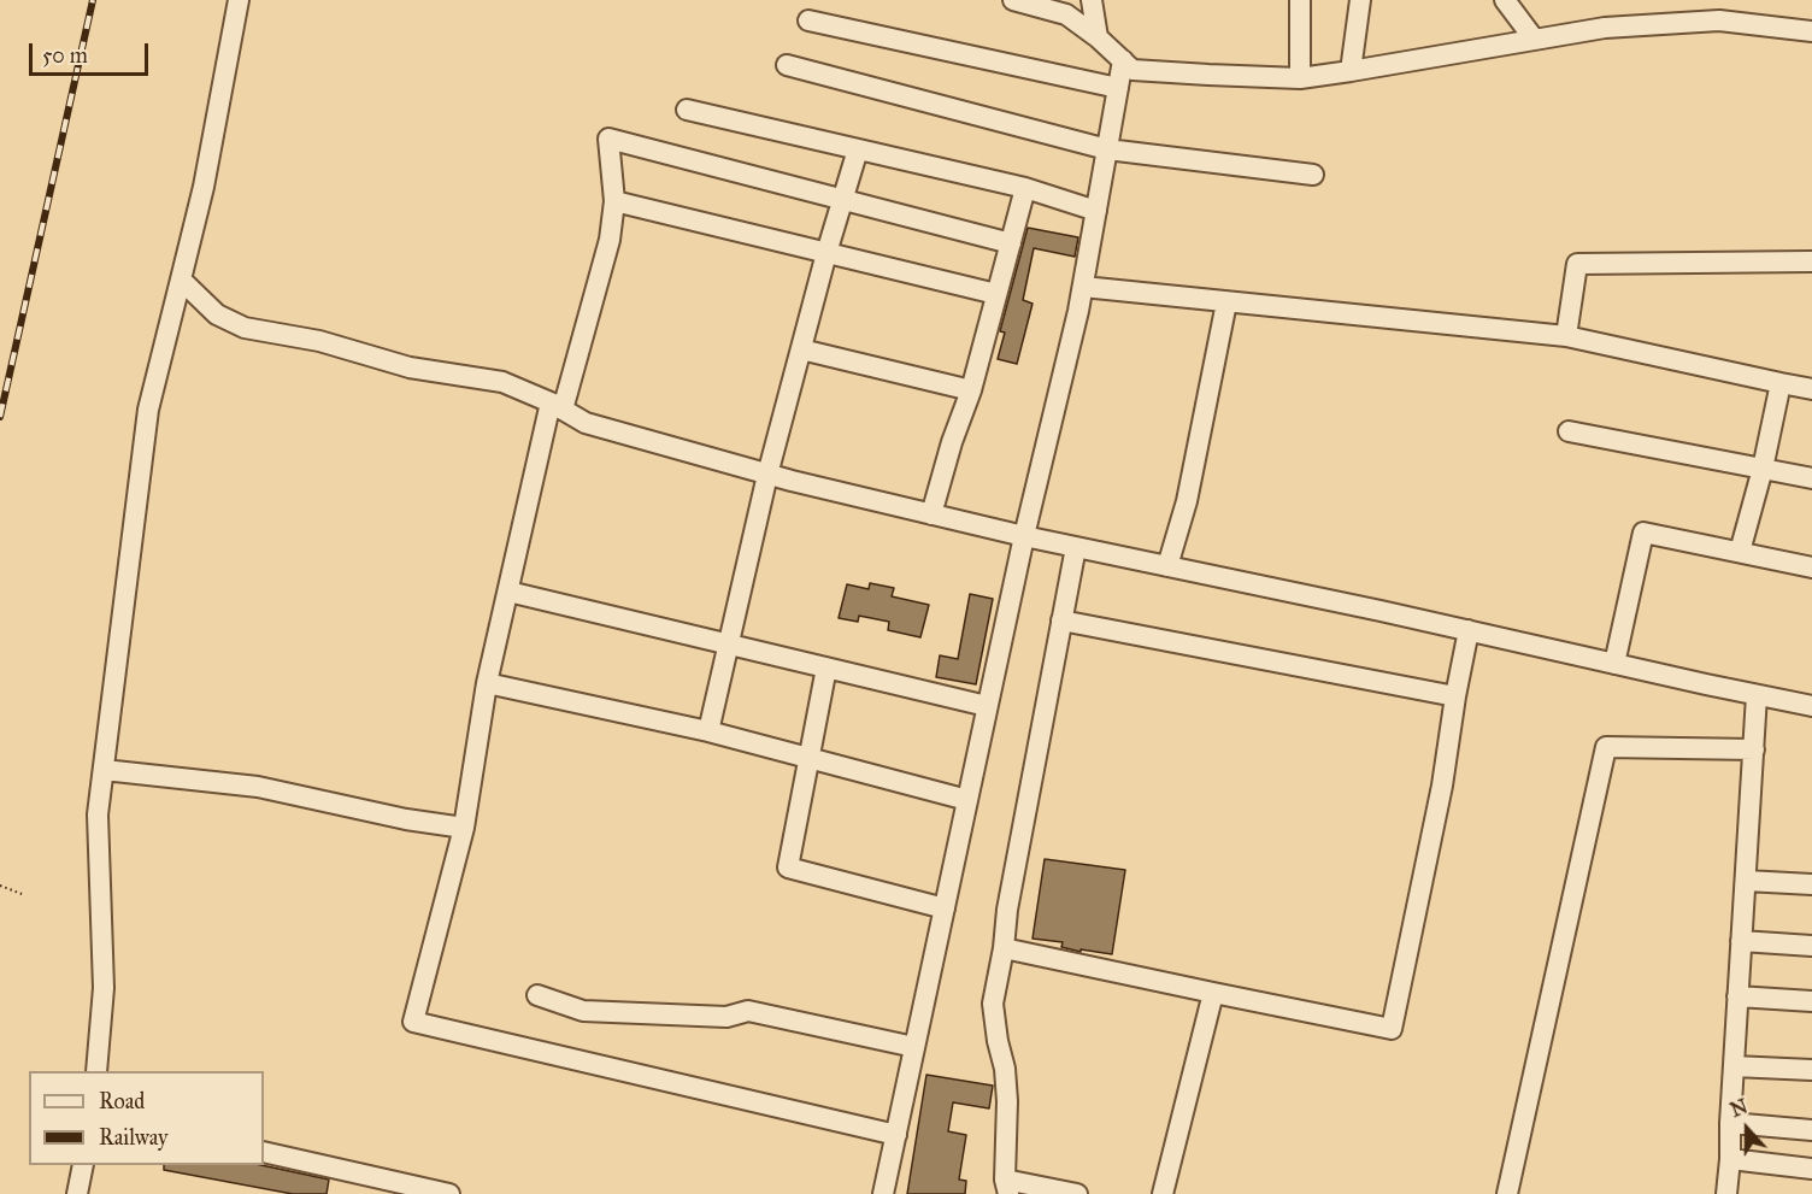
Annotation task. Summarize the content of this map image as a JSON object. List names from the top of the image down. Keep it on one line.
{"legend":["Road","Railway"],"scale_bar":"50 m","north":"top"}
